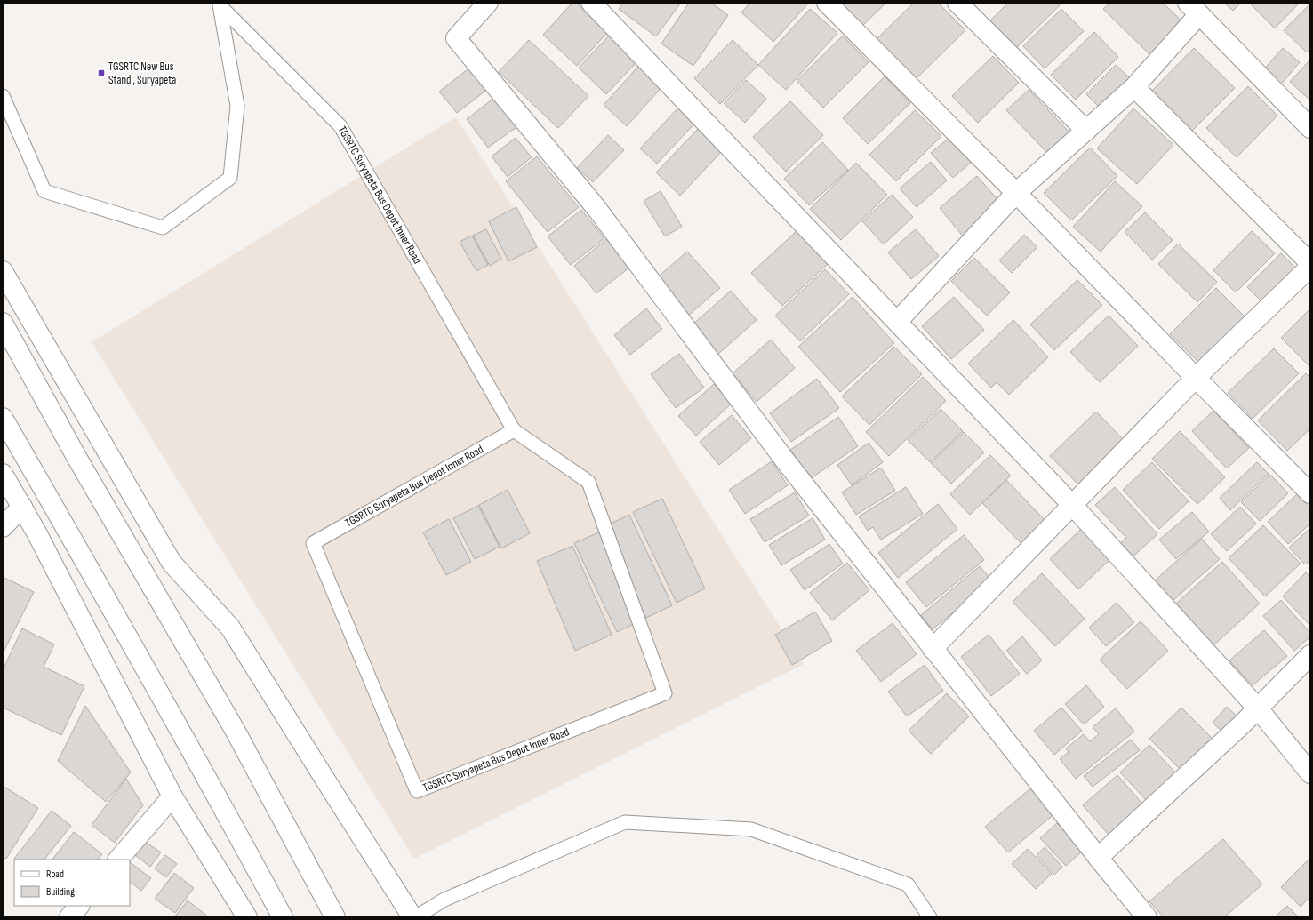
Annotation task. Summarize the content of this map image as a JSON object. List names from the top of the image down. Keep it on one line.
{"streets":{"lane":["TGSRTC Suryapeta Bus Depot Inner Road"]},"places":{"transit":["TGSRTC New Bus Stand , Suryapeta"]},"legend":["Road","Building"]}
